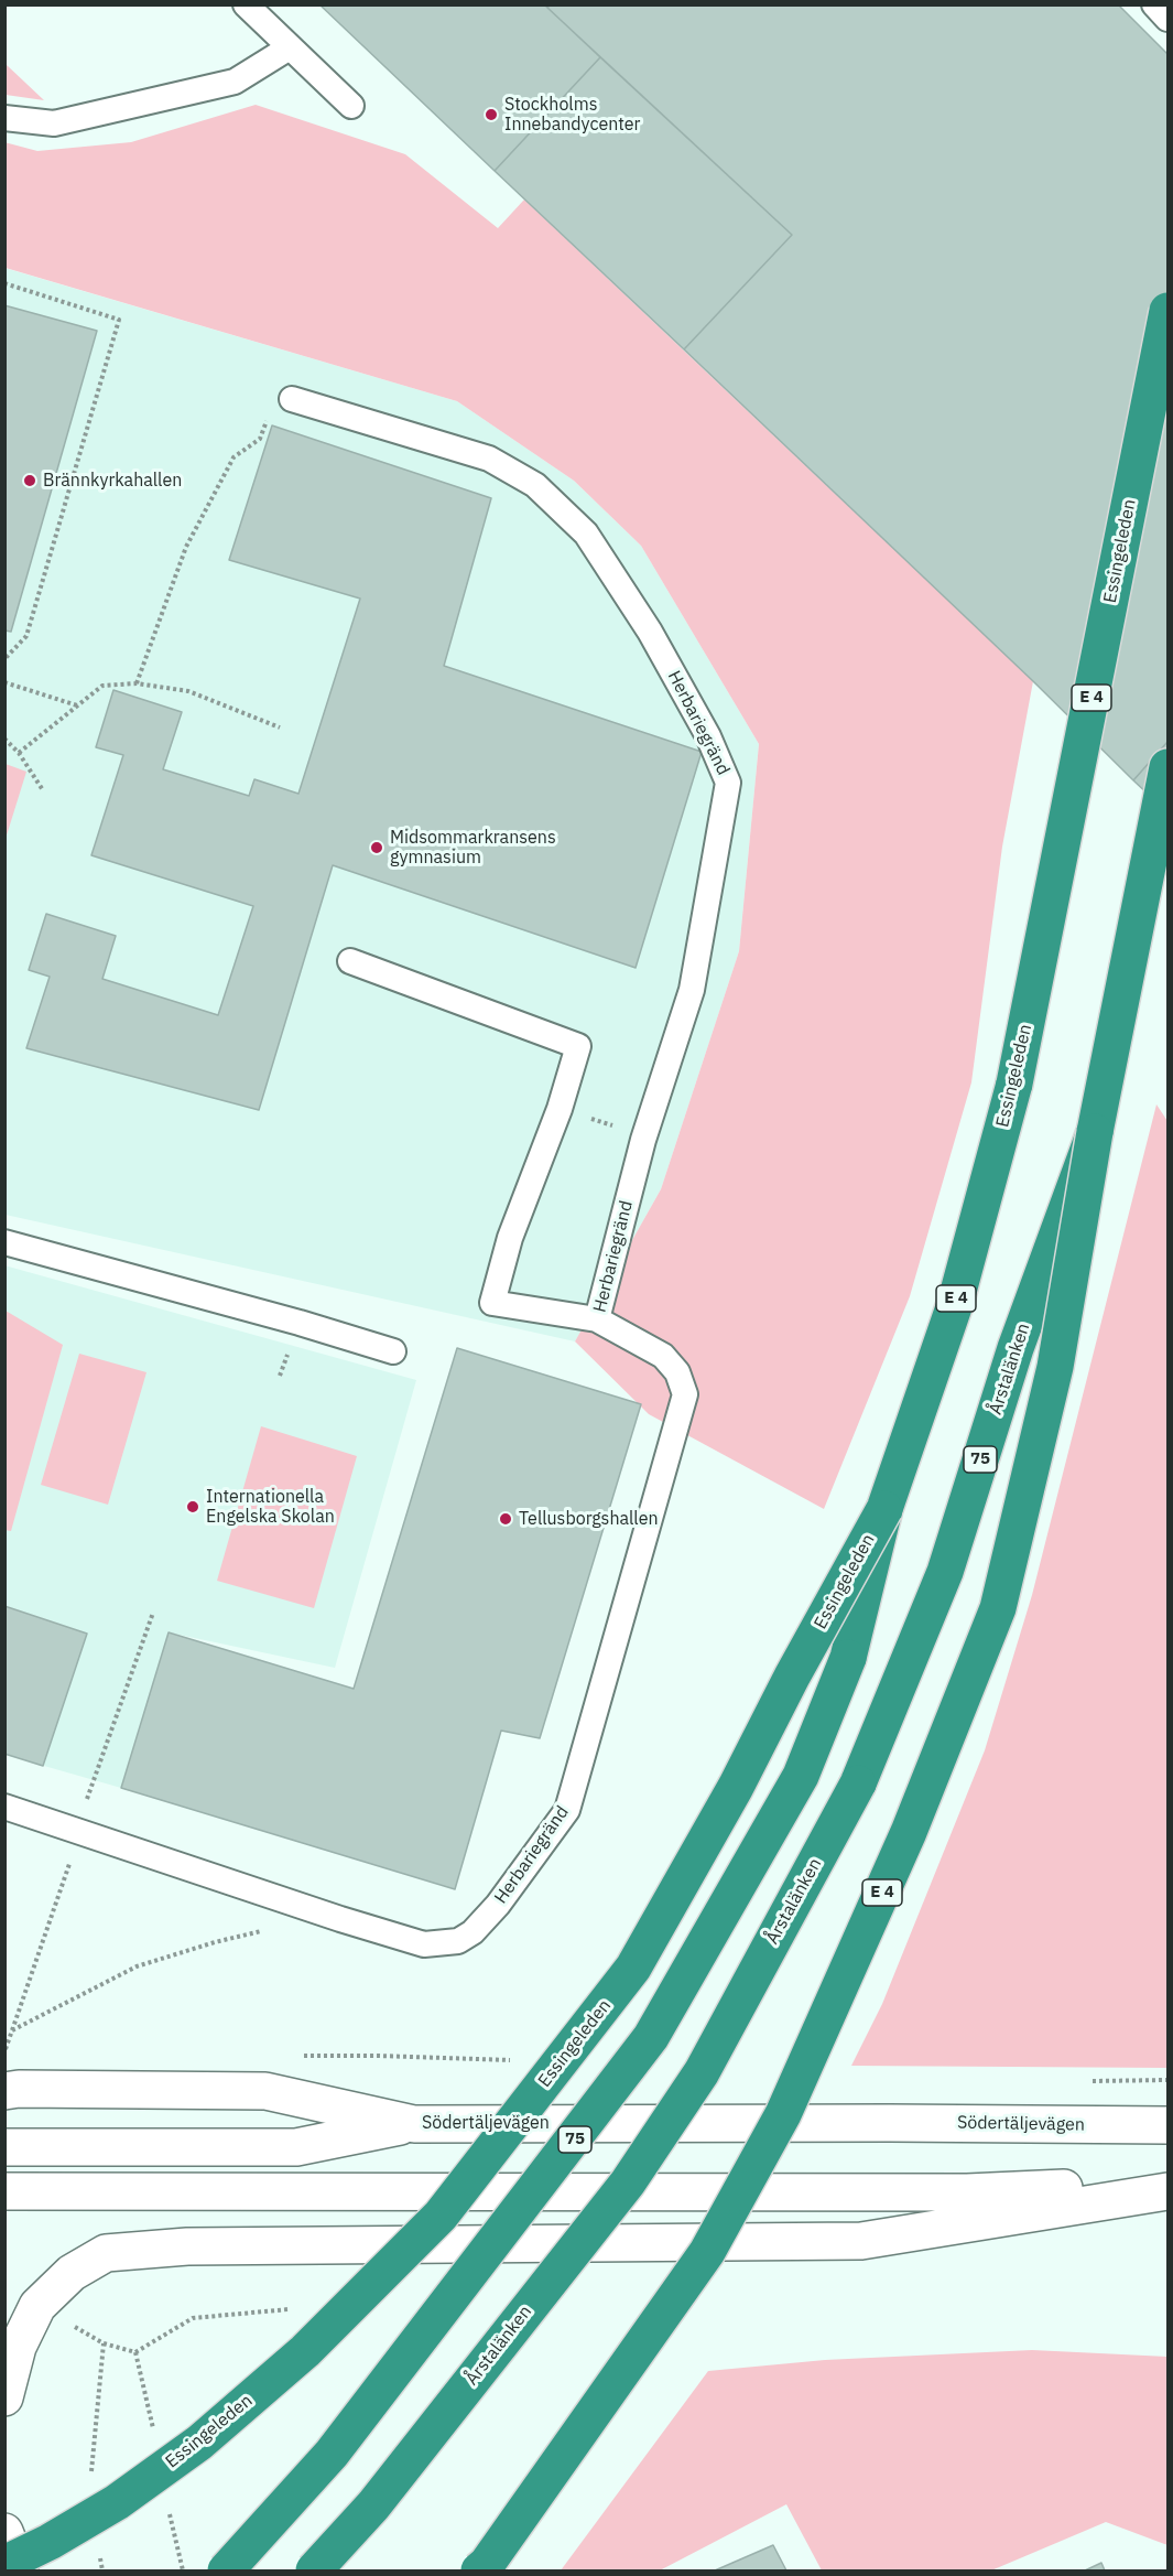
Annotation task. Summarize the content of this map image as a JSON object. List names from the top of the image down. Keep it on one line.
{"streets":{"highway":["Essingeleden","E 4","Årstalänken","75"],"main road":["Södertäljevägen"],"lane":["Herbariegränd"]},"crossings":[["Essingeleden","75"],["E 4","Årstalänken"]],"places":["Stockholms Innebandycenter","Brännkyrkahallen","Midsommarkransens gymnasium","Internationella Engelska Skolan","Tellusborgshallen"]}
